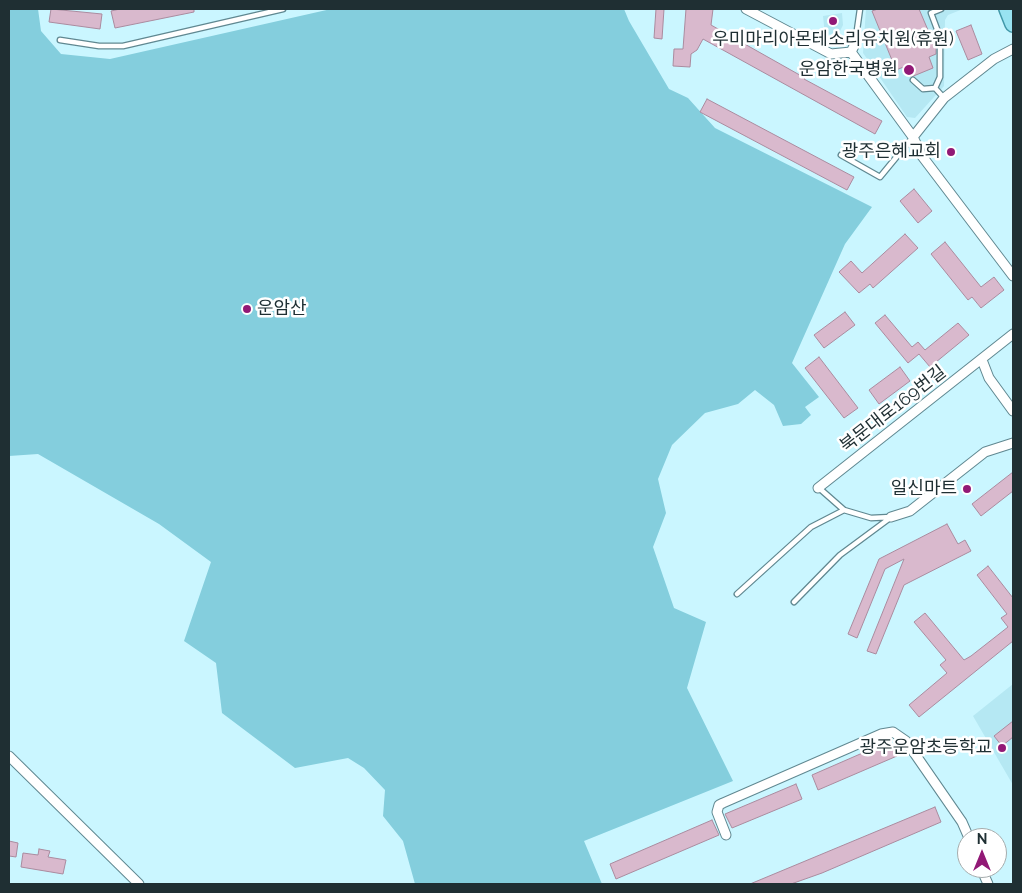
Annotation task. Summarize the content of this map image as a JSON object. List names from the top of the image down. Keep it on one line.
{"streets":{"street":["북문대로169번길"]},"places":["우미마리아몬테소리유치원(휴원)","운암한국병원","광주은혜교회","운암산","일신마트","광주운암초등학교"],"north":"top"}
